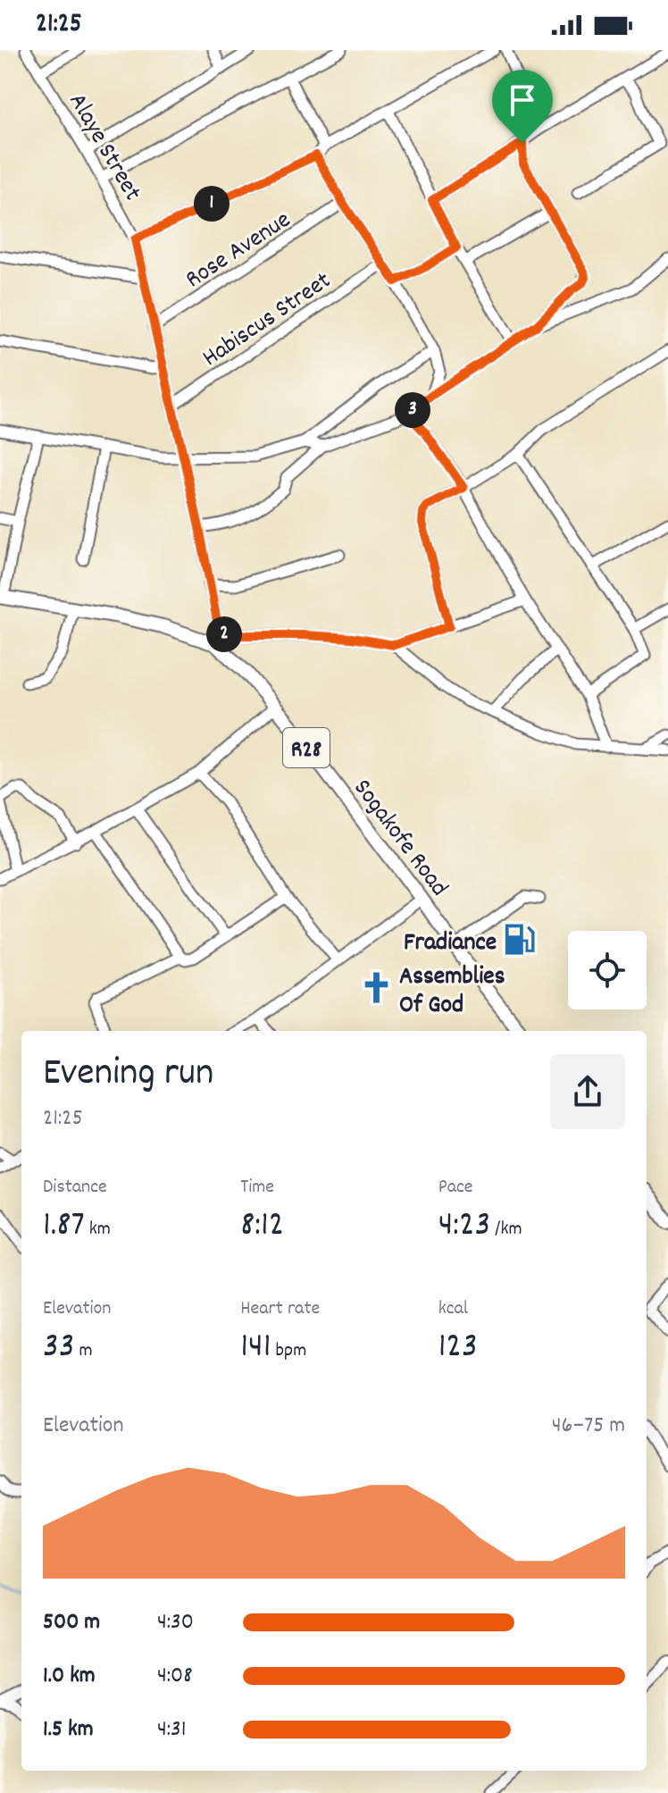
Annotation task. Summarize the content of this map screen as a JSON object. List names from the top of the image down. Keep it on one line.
{"streets":{"main road":["R28","Sogakofe Road"],"street":["Alaye Street","Rose Avenue","Habiscus Street"]},"crossings":[["Alaye Street","Rose Avenue"],["Alaye Street","Habiscus Street"],["Alaye Street","Sogakofe Road"]],"places":{"fuel station":["Fradiance"],"church":["Assemblies Of God"]},"page":{"status":"21:25","pins":["1","3","2"],"heading":["Evening run","21:25"],"stats":[["Distance","1.87 km"],["Time","8:12"],["Pace","4:23 /km"],["Elevation","33 m"],["Heart rate","141 bpm"],["kcal","123"]],"chart":["Elevation","46–75 m"],"list":[{"name":"500 m","note":"4:30"},{"name":"1.0 km","note":"4:08"},{"name":"1.5 km","note":"4:31"}]}}
